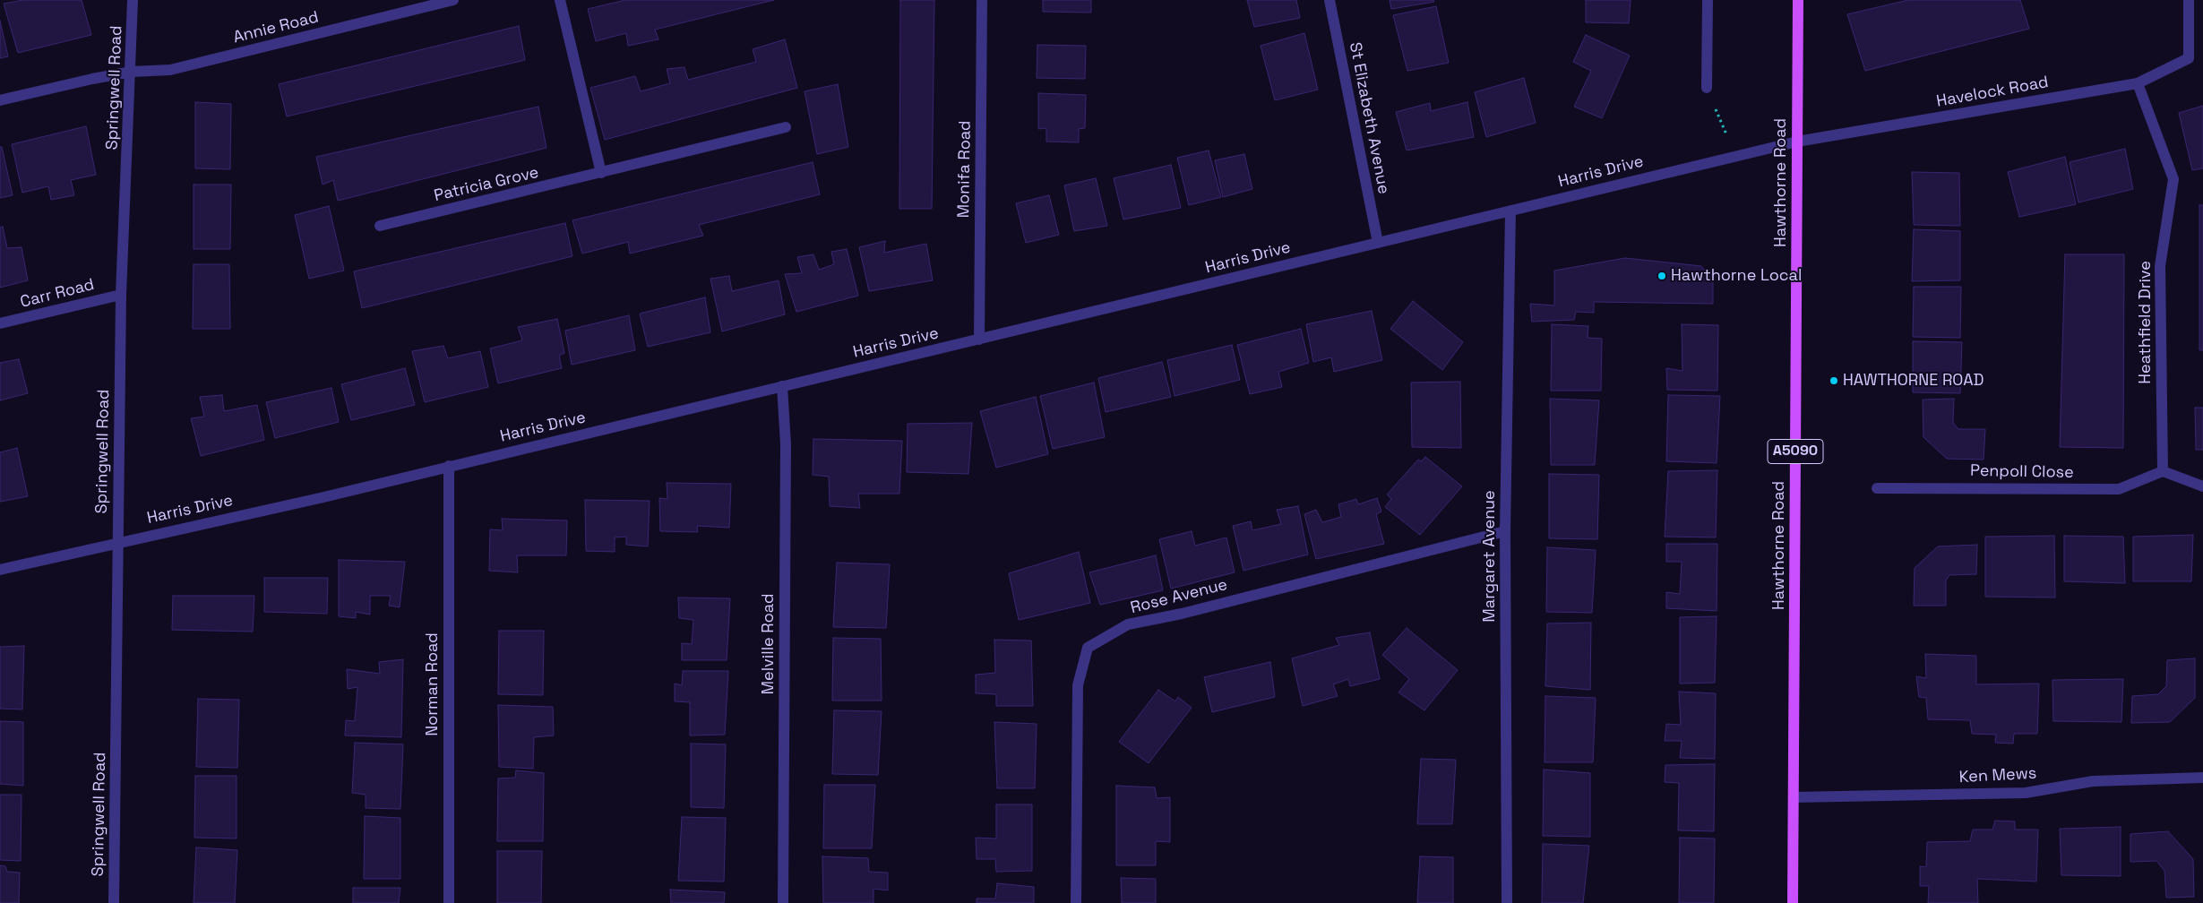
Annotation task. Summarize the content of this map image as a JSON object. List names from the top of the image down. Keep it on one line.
{"streets":{"main road":["Hawthorne Road","A5090"],"street":["Annie Road","Springwell Road","Havelock Road","St Elizabeth Avenue","Monifa Road","Harris Drive","Patricia Grove","Carr Road","Heathfield Drive","Penpoll Close","Margaret Avenue","Rose Avenue","Melville Road","Norman Road","Ken Mews"]},"crossings":[["Annie Road","Springwell Road"],["Springwell Road","Harris Drive"],["Springwell Road","Carr Road"],["Havelock Road","Harris Drive"],["Havelock Road","Hawthorne Road"],["Havelock Road","Heathfield Drive"],["St Elizabeth Avenue","Harris Drive"],["Monifa Road","Harris Drive"],["Harris Drive","Hawthorne Road"],["Harris Drive","Margaret Avenue"],["Harris Drive","Melville Road"],["Harris Drive","Norman Road"],["Hawthorne Road","Ken Mews"],["Heathfield Drive","Penpoll Close"],["Margaret Avenue","Rose Avenue"]],"places":["Hawthorne Local","HAWTHORNE ROAD"]}
